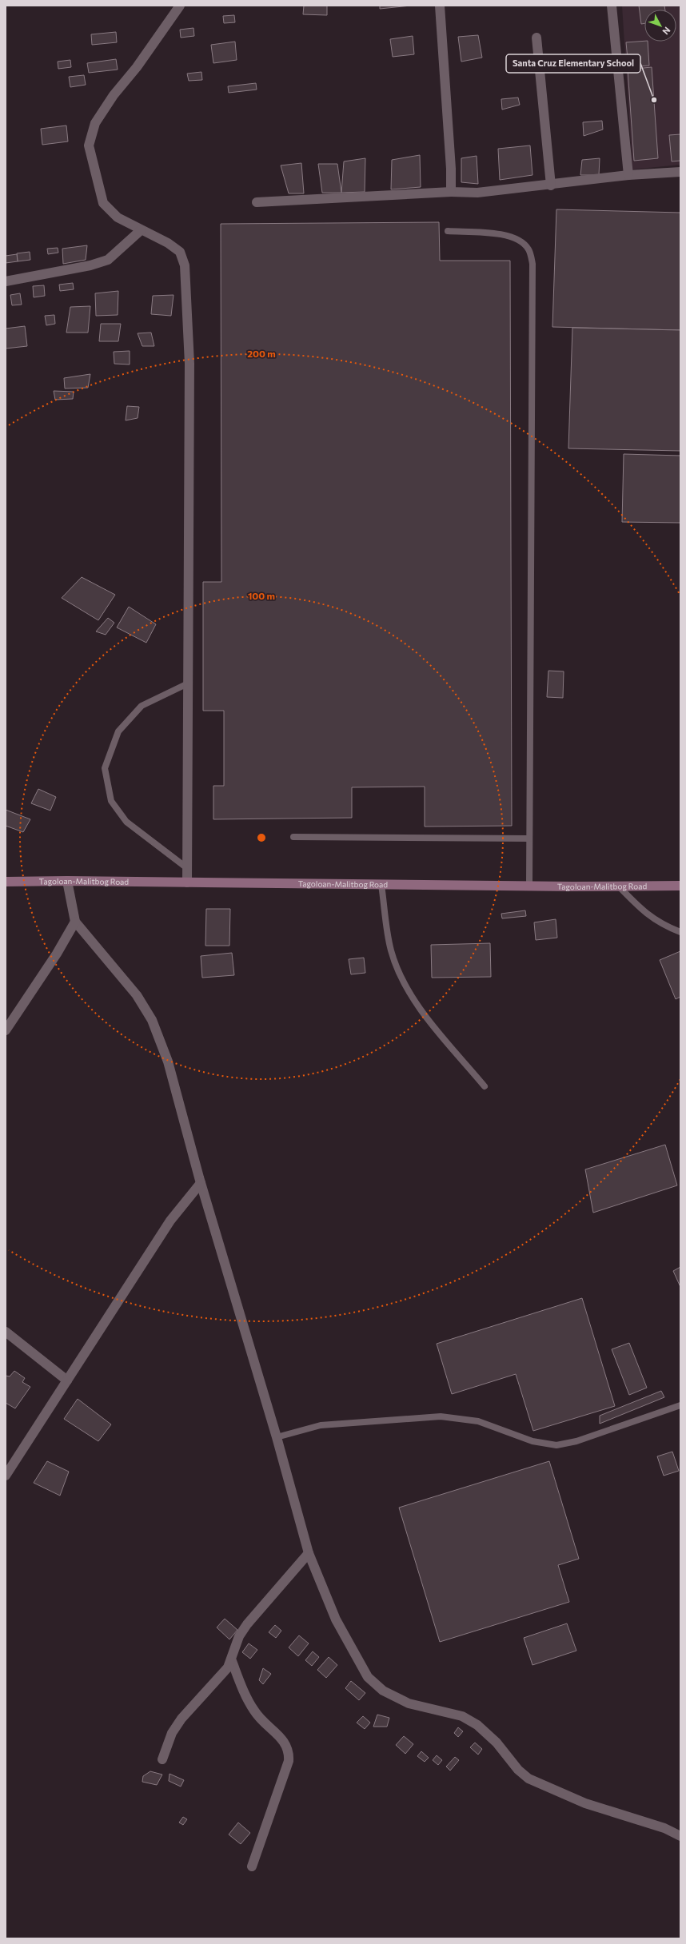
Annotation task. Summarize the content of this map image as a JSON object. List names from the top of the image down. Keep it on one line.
{"streets":{"main road":["Tagoloan-Malitbog Road"]},"places":["Santa Cruz Elementary School"],"north":"bottom right","rings":["200 m","100 m"]}
